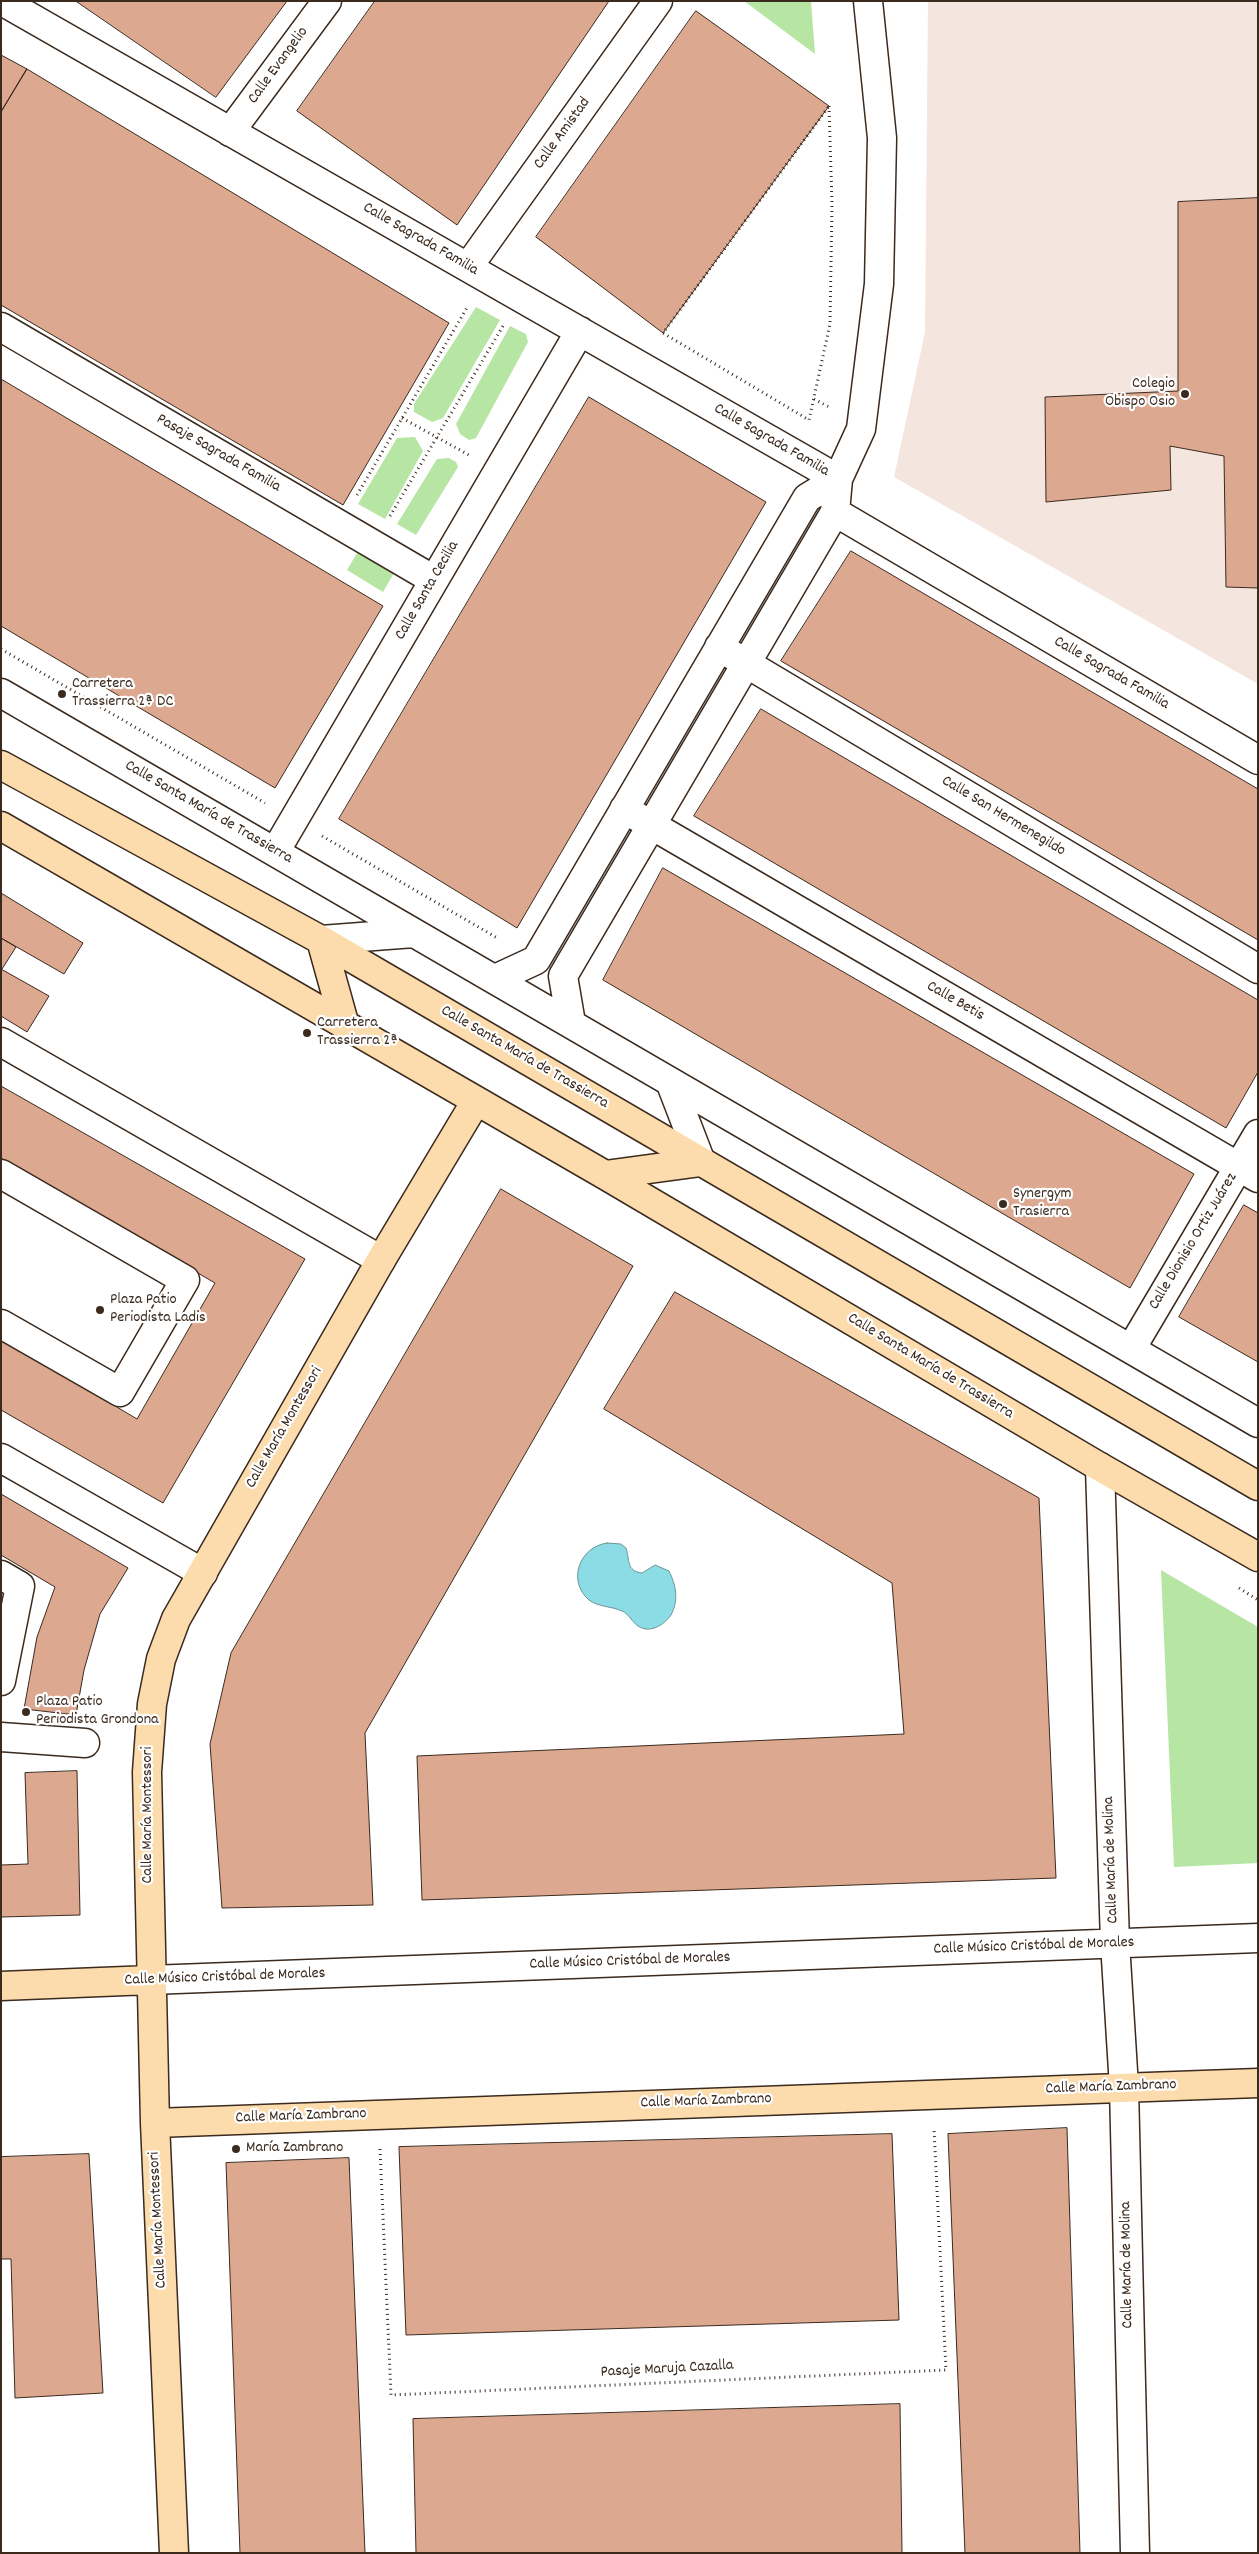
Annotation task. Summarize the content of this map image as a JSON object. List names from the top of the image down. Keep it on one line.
{"streets":{"main road":["Calle Santa María de Trassierra","Calle María Montessori","Calle Músico Cristóbal de Morales","Calle María Zambrano"],"street":["Calle Evangelio","Calle Amistad","Calle Sagrada Familia","Pasaje Sagrada Familia","Calle Santa Cecilia","Calle San Hermenegildo","Calle Betis","Calle Dionisio Ortiz Juárez","Calle María de Molina"],"path":["Pasaje Maruja Cazalla"]},"crossings":[["Calle Evangelio","Calle Sagrada Familia"],["Calle Amistad","Calle Sagrada Familia"],["Calle Sagrada Familia","Calle Santa Cecilia"],["Pasaje Sagrada Familia","Calle Santa Cecilia"],["Calle Santa Cecilia","Calle Santa María de Trassierra"],["Calle Santa María de Trassierra","Calle Dionisio Ortiz Juárez"],["Calle Santa María de Trassierra","Calle María Montessori"],["Calle Santa María de Trassierra","Calle María de Molina"],["Calle Betis","Calle Dionisio Ortiz Juárez"],["Calle María Montessori","Calle Músico Cristóbal de Morales"],["Calle María Montessori","Calle María Zambrano"],["Calle María de Molina","Calle Músico Cristóbal de Morales"],["Calle María de Molina","Calle María Zambrano"]],"places":["Colegio Obispo Osio","Carretera Trassierra 2ª DC","Carretera Trassierra 2ª","Synergym Trasierra","Plaza Patio Periodista Ladis","Plaza Patio Periodista Grondona","María Zambrano"]}
